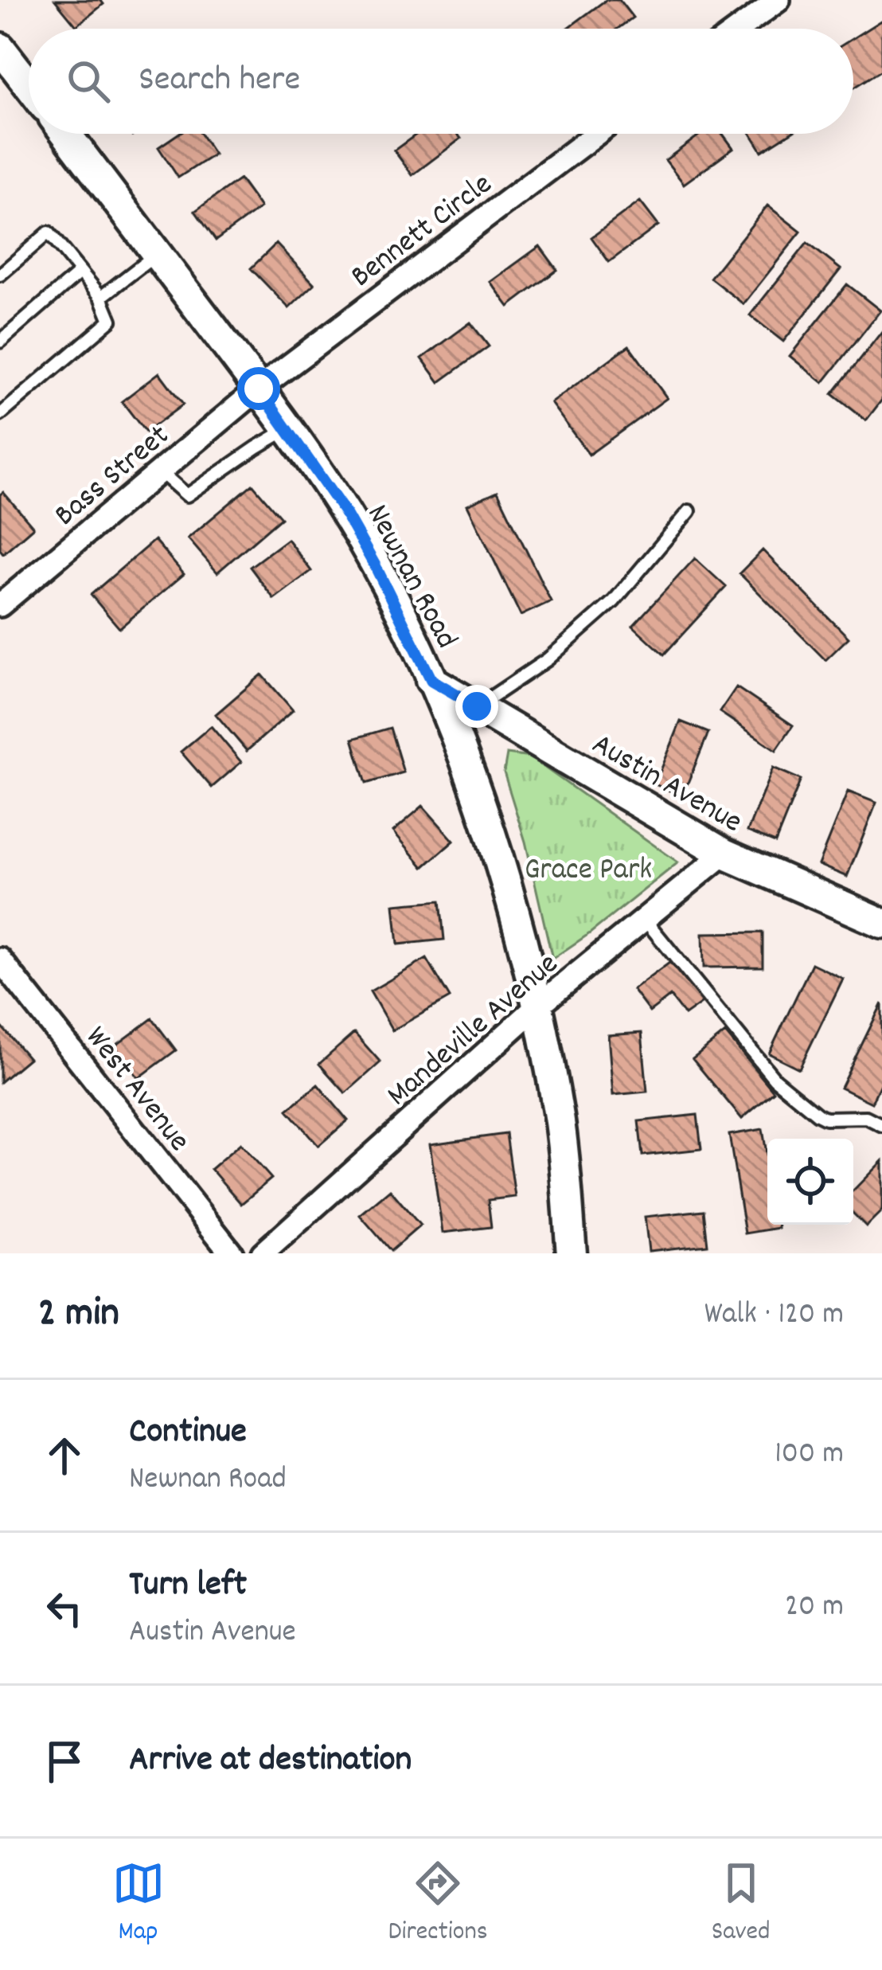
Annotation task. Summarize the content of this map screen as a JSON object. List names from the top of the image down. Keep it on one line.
{"streets":{"main road":["Newnan Road","Austin Avenue"],"street":["Bennett Circle","Bass Street","Mandeville Avenue","West Avenue"]},"crossings":[["Bennett Circle","Bass Street"],["Bennett Circle","Newnan Road"],["Bass Street","Newnan Road"],["Newnan Road","Austin Avenue"],["Newnan Road","Mandeville Avenue"],["Austin Avenue","Mandeville Avenue"]],"parks":["Grace Park"],"page":{"search":"Search here","heading":["2 min","Walk · 120 m"],"list":[["Continue","Newnan Road","100 m"],["Turn left","Austin Avenue","20 m"],"Arrive at destination"],"nav":["Map","Directions","Saved"]}}
